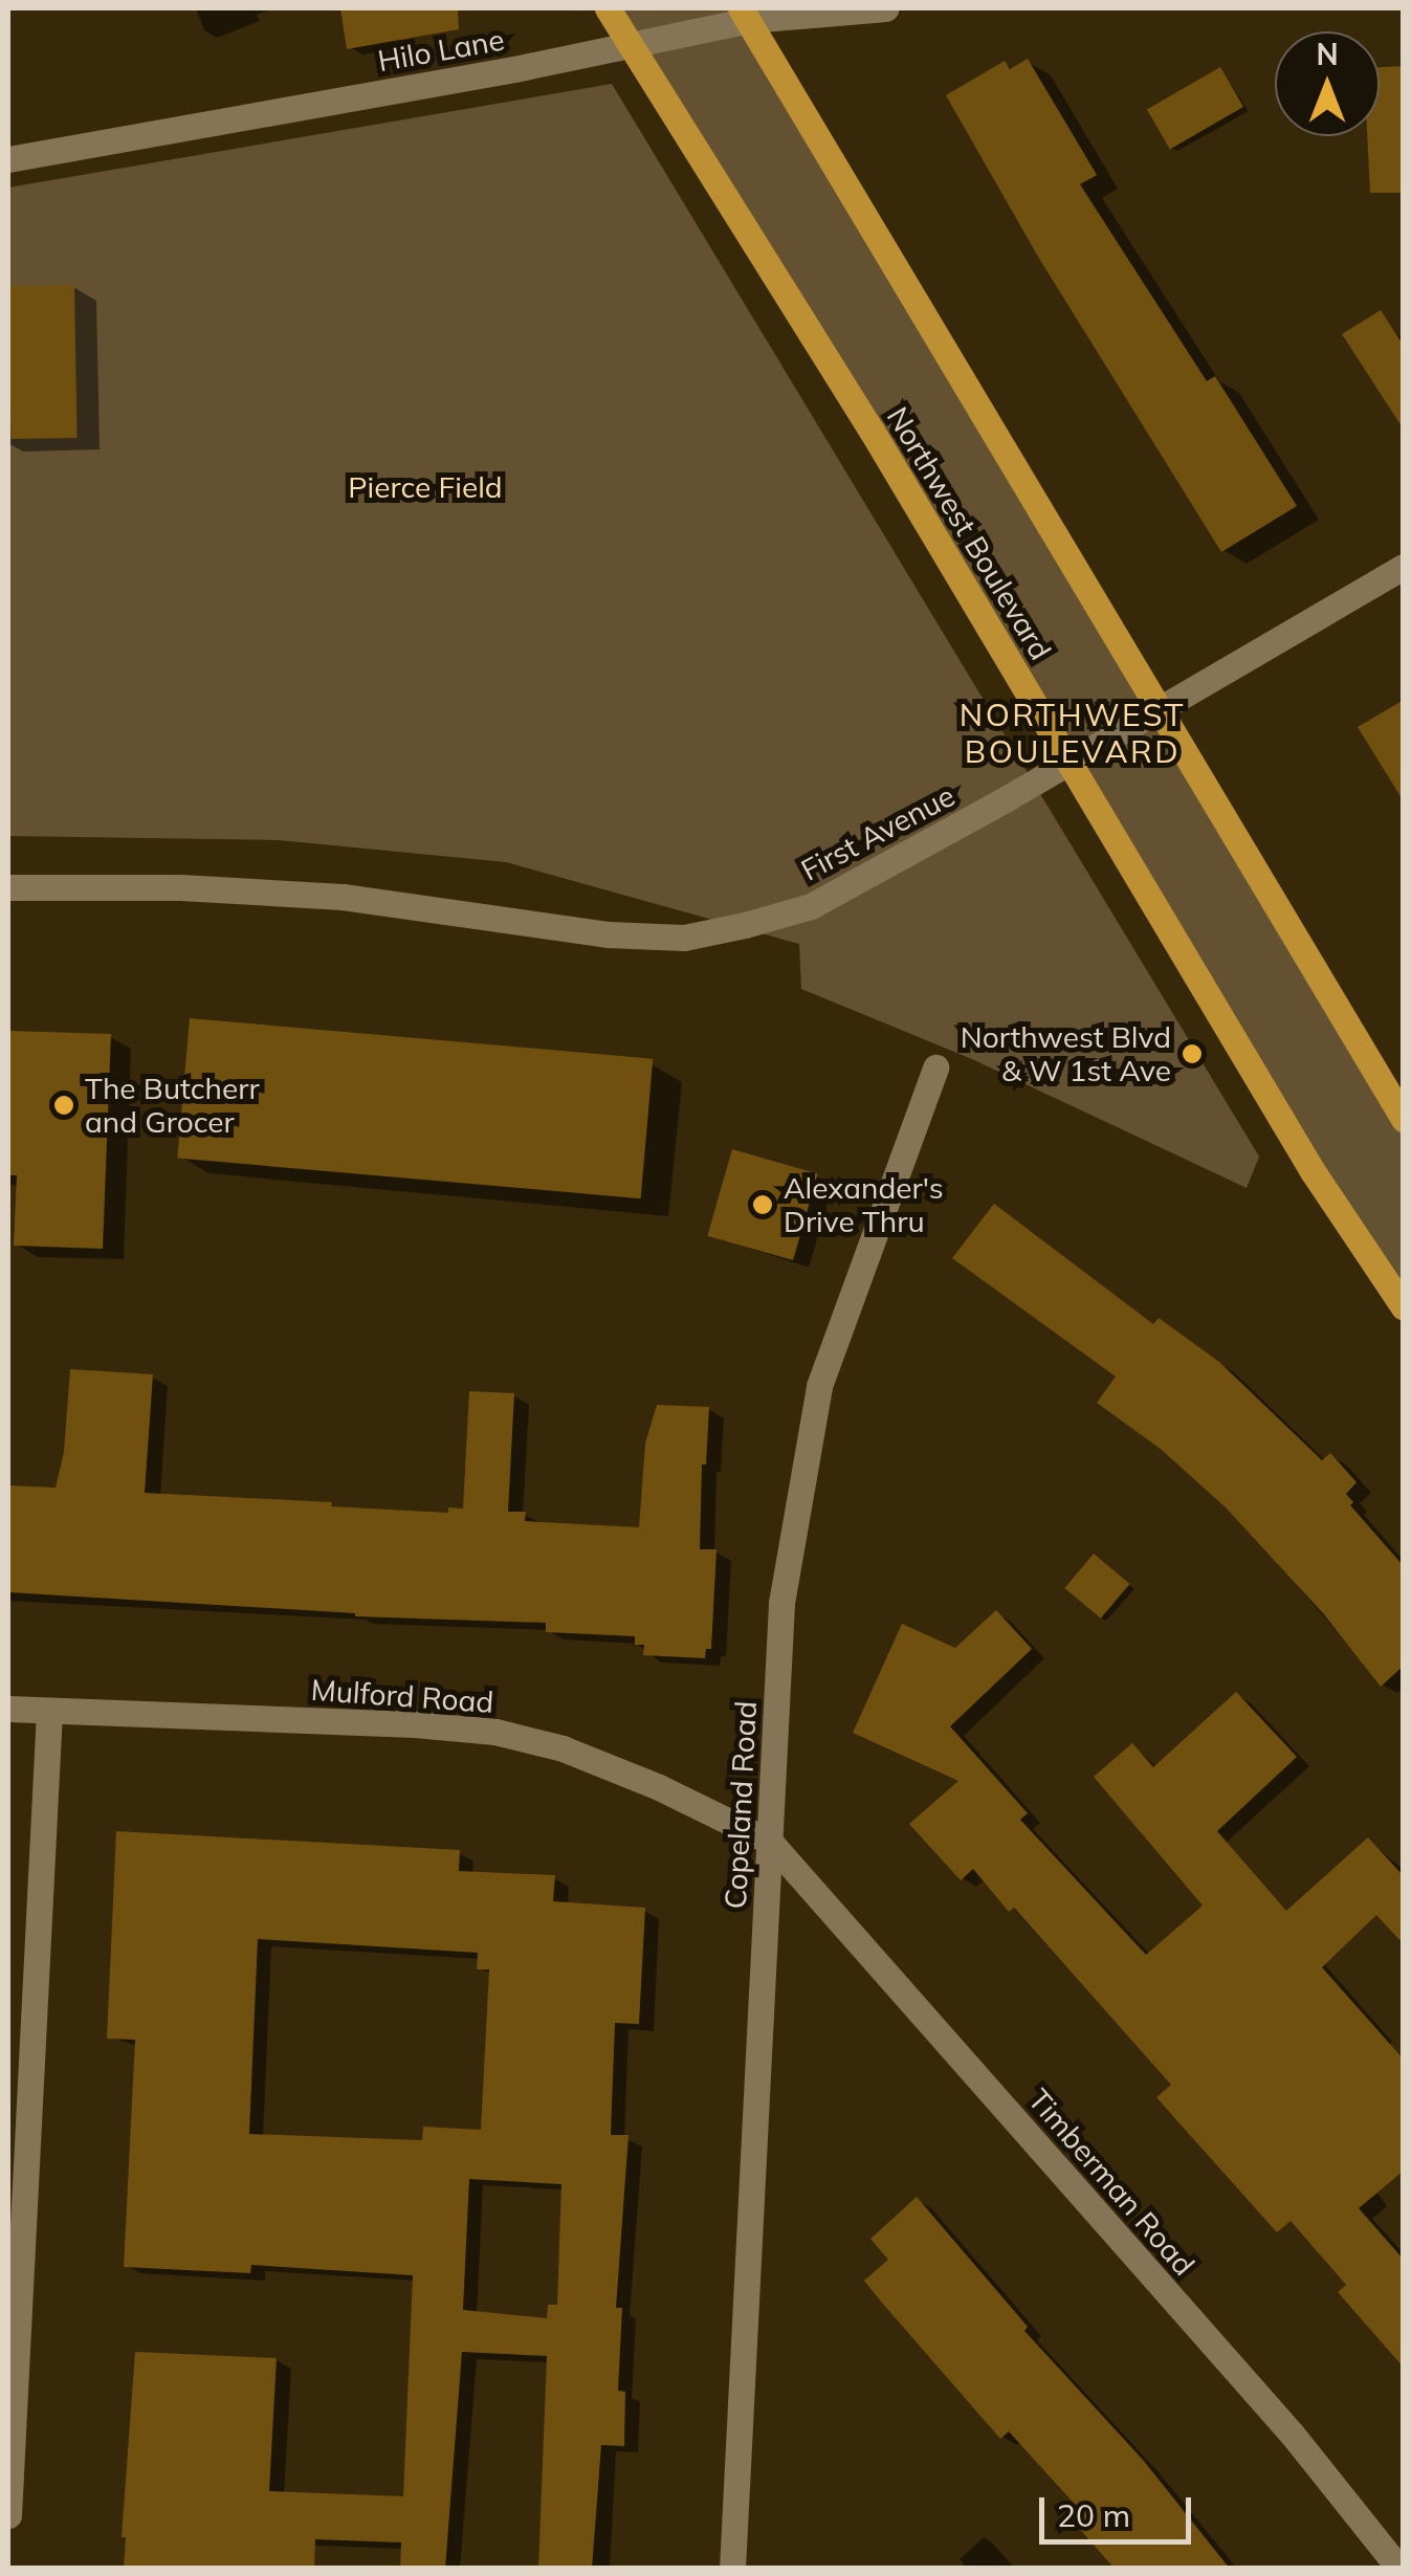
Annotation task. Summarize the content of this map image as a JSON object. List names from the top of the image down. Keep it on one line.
{"streets":{"main road":["Northwest Boulevard"],"street":["Hilo Lane","First Avenue","Mulford Road","Copeland Road","Timberman Road"]},"crossings":[["Hilo Lane","Northwest Boulevard"],["Northwest Boulevard","First Avenue"],["Mulford Road","Copeland Road"],["Mulford Road","Timberman Road"],["Copeland Road","Timberman Road"]],"districts":["NORTHWEST BOULEVARD"],"parks":["Pierce Field"],"places":["Northwest Blvd & W 1st Ave","The Butcherr and Grocer","Alexander's Drive Thru"],"scale_bar":"20 m","north":"top"}
